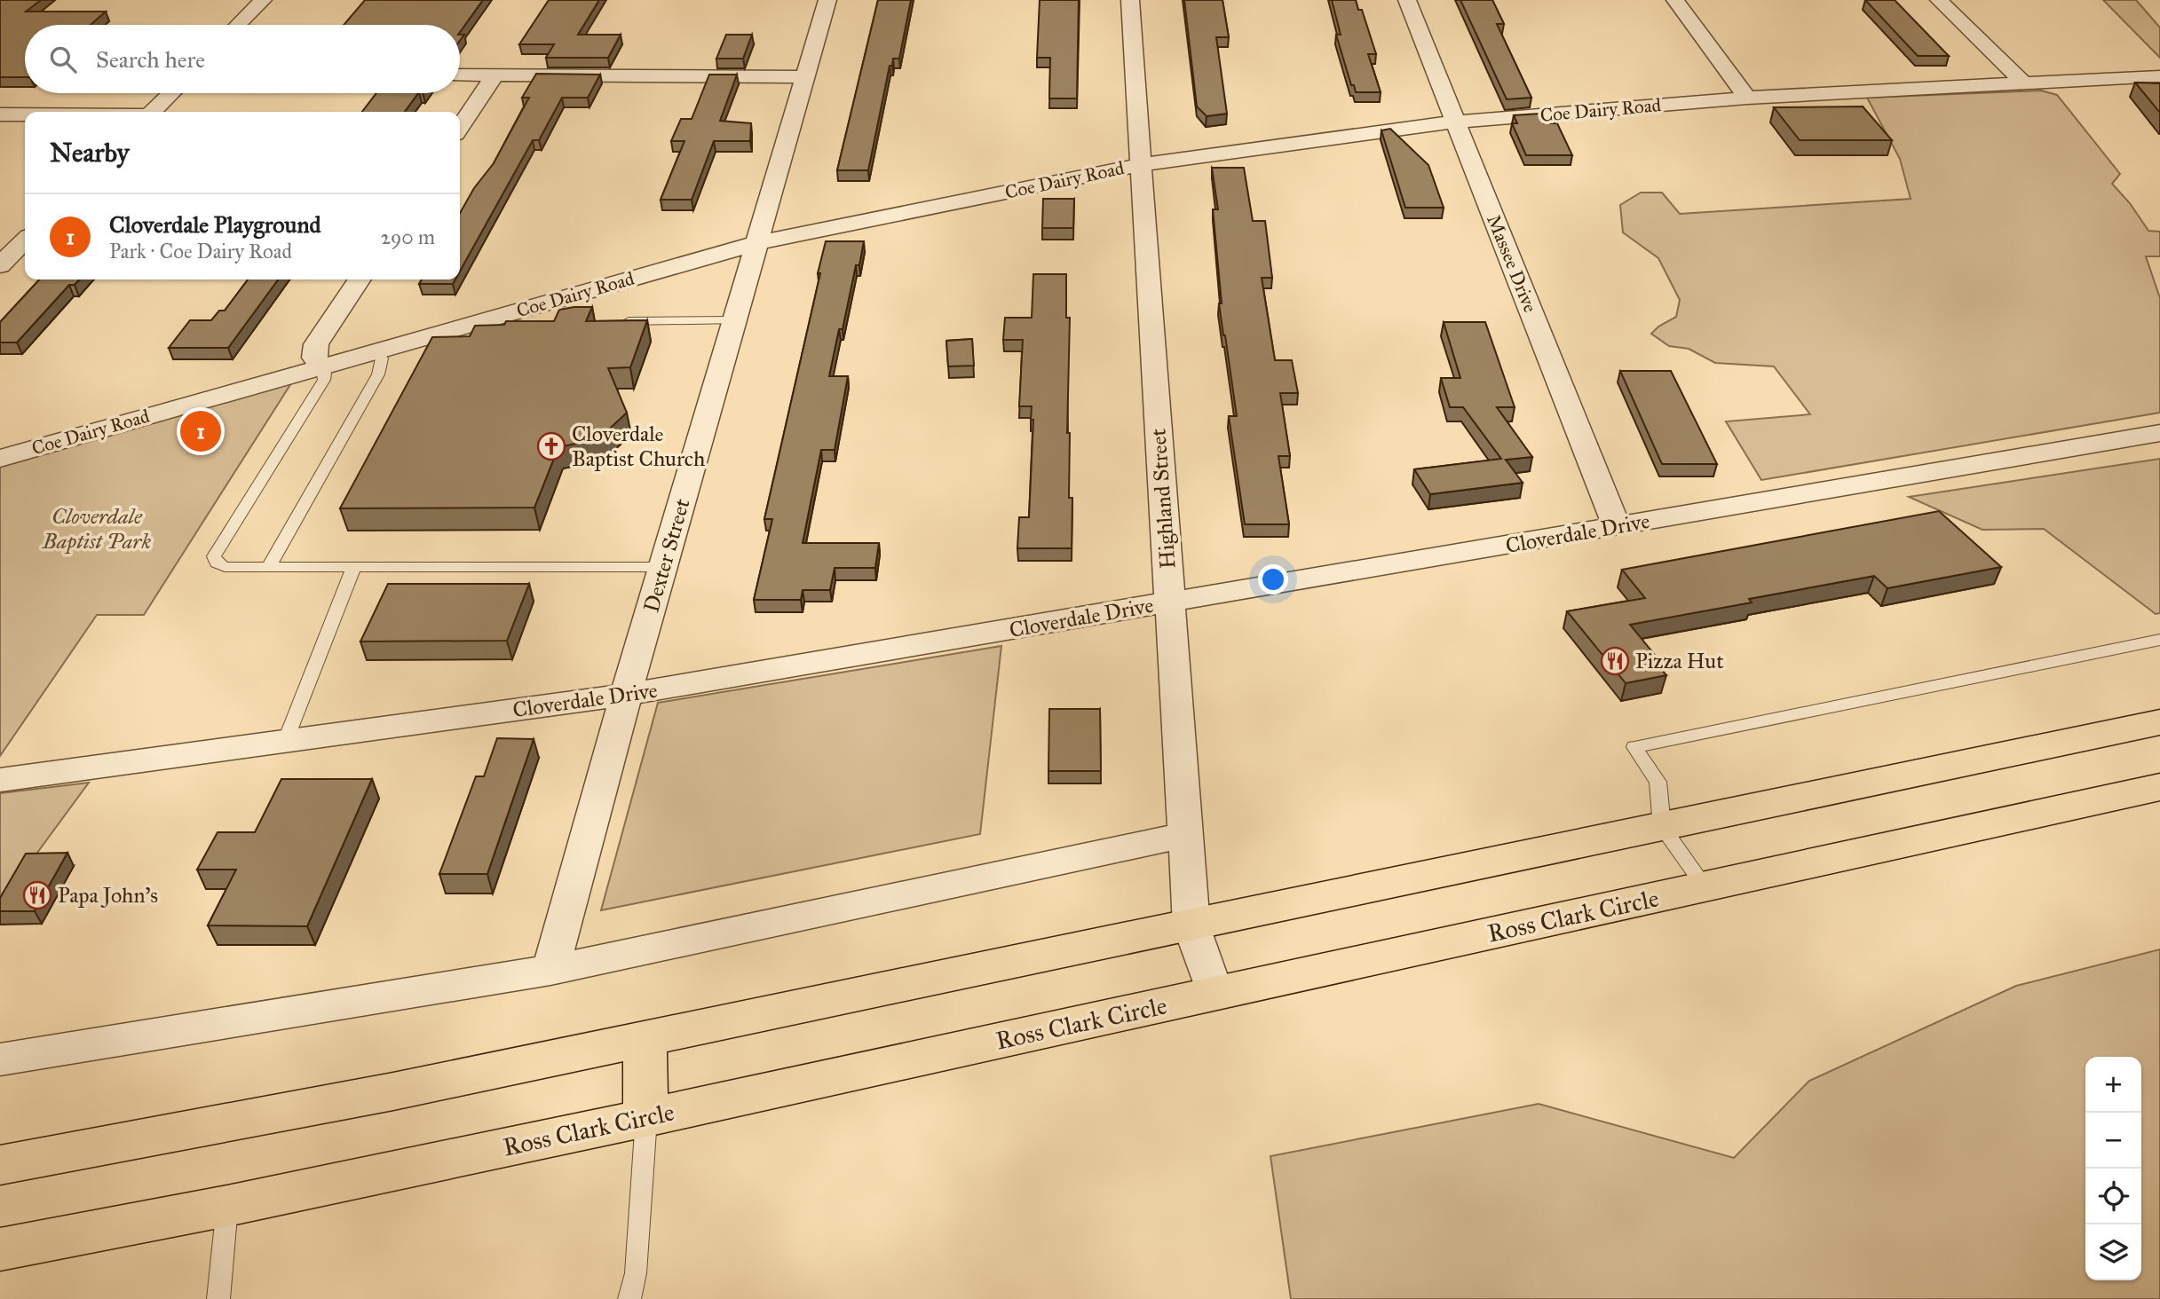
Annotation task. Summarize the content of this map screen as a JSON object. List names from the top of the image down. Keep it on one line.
{"streets":{"highway":["Ross Clark Circle"],"street":["Coe Dairy Road","Massee Drive","Highland Street","Cloverdale Drive","Dexter Street"]},"crossings":[["Coe Dairy Road","Massee Drive"],["Coe Dairy Road","Highland Street"],["Coe Dairy Road","Dexter Street"],["Massee Drive","Cloverdale Drive"],["Highland Street","Cloverdale Drive"],["Highland Street","Ross Clark Circle"],["Cloverdale Drive","Dexter Street"]],"parks":["Cloverdale Baptist Park"],"places":{"church":["Cloverdale Baptist Church"],"restaurant":["Pizza Hut","Papa John's"]},"page":{"search":"Search here","heading":"Nearby","list":[{"mark":"1","name":"Cloverdale Playground","note":"Park · Coe Dairy Road","value":"290 m"}],"pins":"1","map_buttons":["+","−"]}}
